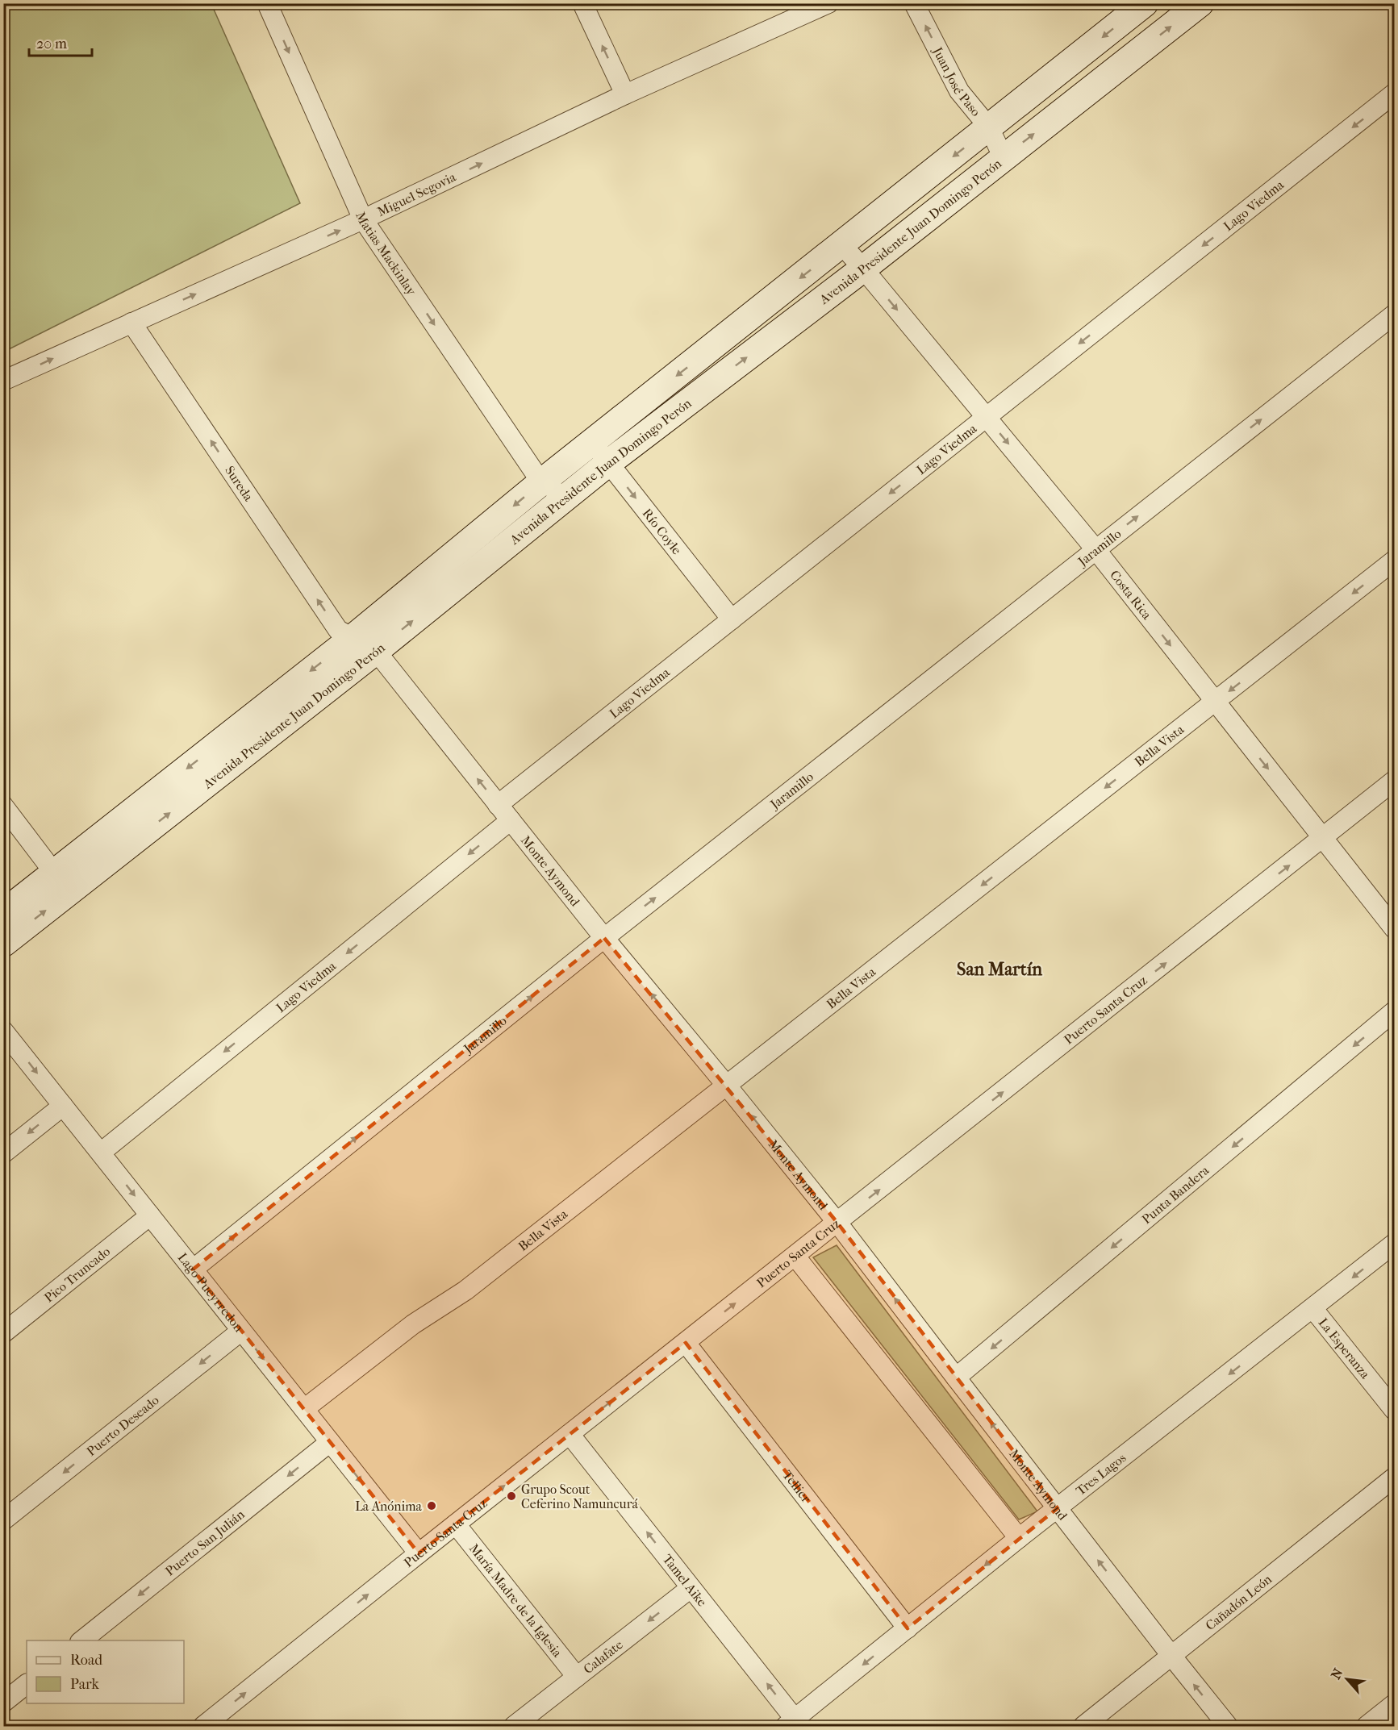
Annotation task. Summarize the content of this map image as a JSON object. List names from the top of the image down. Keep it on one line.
{"streets":{"main road":["Avenida Presidente Juan Domingo Perón"],"street":["Juan José Paso","Miguel Segovia","Lago Viedma","Matias Mackinlay","Sureda","Río Coyle","Jaramillo","Costa Rica","Bella Vista","Monte Aymond","Puerto Santa Cruz","Punta Bandera","Pico Truncado","Lago Pueyrredon","La Esperanza","Puerto Deseado","Tres Lagos","Tellier","Puerto San Julián","Tamel Aike","María Madre de la Iglesia","Cañadón León","Calafate"]},"crossings":[["Juan José Paso","Avenida Presidente Juan Domingo Perón"],["Miguel Segovia","Matias Mackinlay"],["Miguel Segovia","Sureda"],["Lago Viedma","Río Coyle"],["Lago Viedma","Costa Rica"],["Lago Viedma","Monte Aymond"],["Lago Viedma","Lago Pueyrredon"],["Avenida Presidente Juan Domingo Perón","Matias Mackinlay"],["Avenida Presidente Juan Domingo Perón","Sureda"],["Avenida Presidente Juan Domingo Perón","Río Coyle"],["Avenida Presidente Juan Domingo Perón","Costa Rica"],["Avenida Presidente Juan Domingo Perón","Monte Aymond"],["Sureda","Monte Aymond"],["Jaramillo","Costa Rica"],["Jaramillo","Monte Aymond"],["Jaramillo","Lago Pueyrredon"],["Costa Rica","Bella Vista"],["Costa Rica","Puerto Santa Cruz"],["Bella Vista","Monte Aymond"],["Bella Vista","Lago Pueyrredon"],["Monte Aymond","Puerto Santa Cruz"],["Monte Aymond","Punta Bandera"],["Monte Aymond","Tres Lagos"],["Monte Aymond","Cañadón León"],["Puerto Santa Cruz","Lago Pueyrredon"],["Puerto Santa Cruz","Tellier"],["Puerto Santa Cruz","Tamel Aike"],["Puerto Santa Cruz","María Madre de la Iglesia"],["Pico Truncado","Lago Pueyrredon"],["Lago Pueyrredon","Puerto Deseado"],["Lago Pueyrredon","Puerto San Julián"],["La Esperanza","Tres Lagos"],["Tres Lagos","Tellier"],["Tres Lagos","Tamel Aike"],["Tamel Aike","Calafate"],["María Madre de la Iglesia","Calafate"]],"one_way":["Juan José Paso","Miguel Segovia","Lago Viedma","Matias Mackinlay","Sureda","Río Coyle","Jaramillo","Costa Rica","Bella Vista","Monte Aymond","Puerto Santa Cruz","Punta Bandera","Lago Pueyrredon","Puerto Deseado","Tres Lagos","Puerto San Julián","Tamel Aike","Calafate"],"districts":["San Martín"],"places":["Grupo Scout Ceferino Namuncurá","La Anónima"],"legend":["Road","Park"],"scale_bar":"20 m","north":"top left"}
